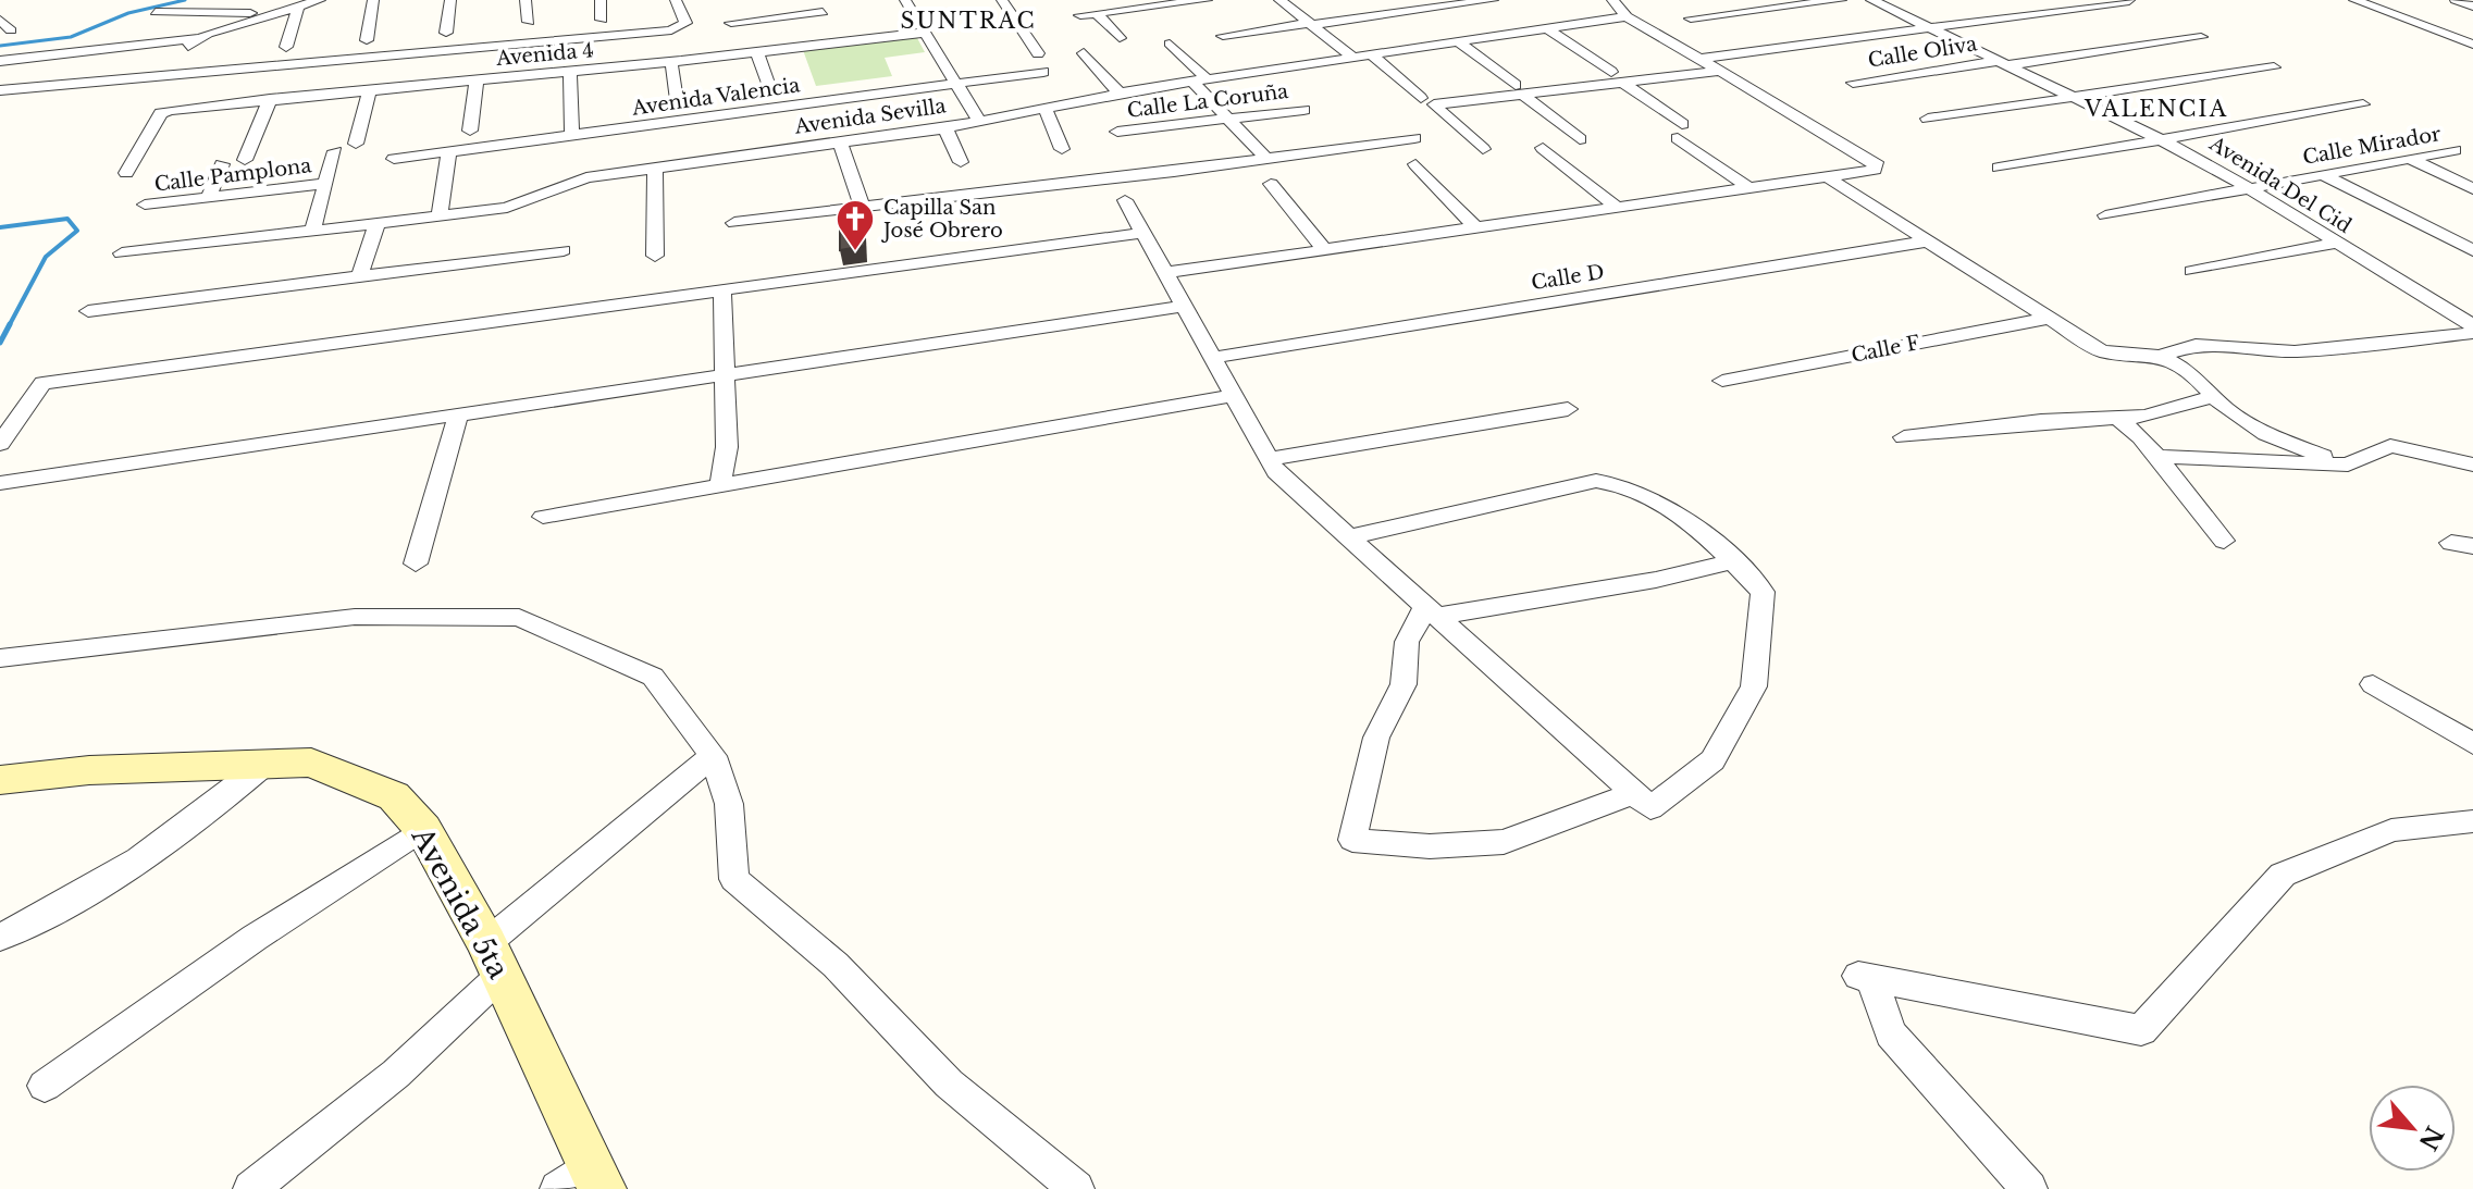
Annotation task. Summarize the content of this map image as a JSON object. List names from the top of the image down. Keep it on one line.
{"streets":{"street":["Calle Oliva","Avenida 4","Avenida Valencia","Calle La Coruña","Avenida Sevilla","Calle Mirador","Calle Pamplona","Avenida Del Cid","Calle D","Calle F","Avenida 5ta"]},"crossings":[["Calle Oliva","Avenida Del Cid"],["Calle Mirador","Avenida Del Cid"]],"districts":["SUNTRAC","VALENCIA"],"places":{"church":["Capilla San José Obrero"]},"north":"bottom right"}
